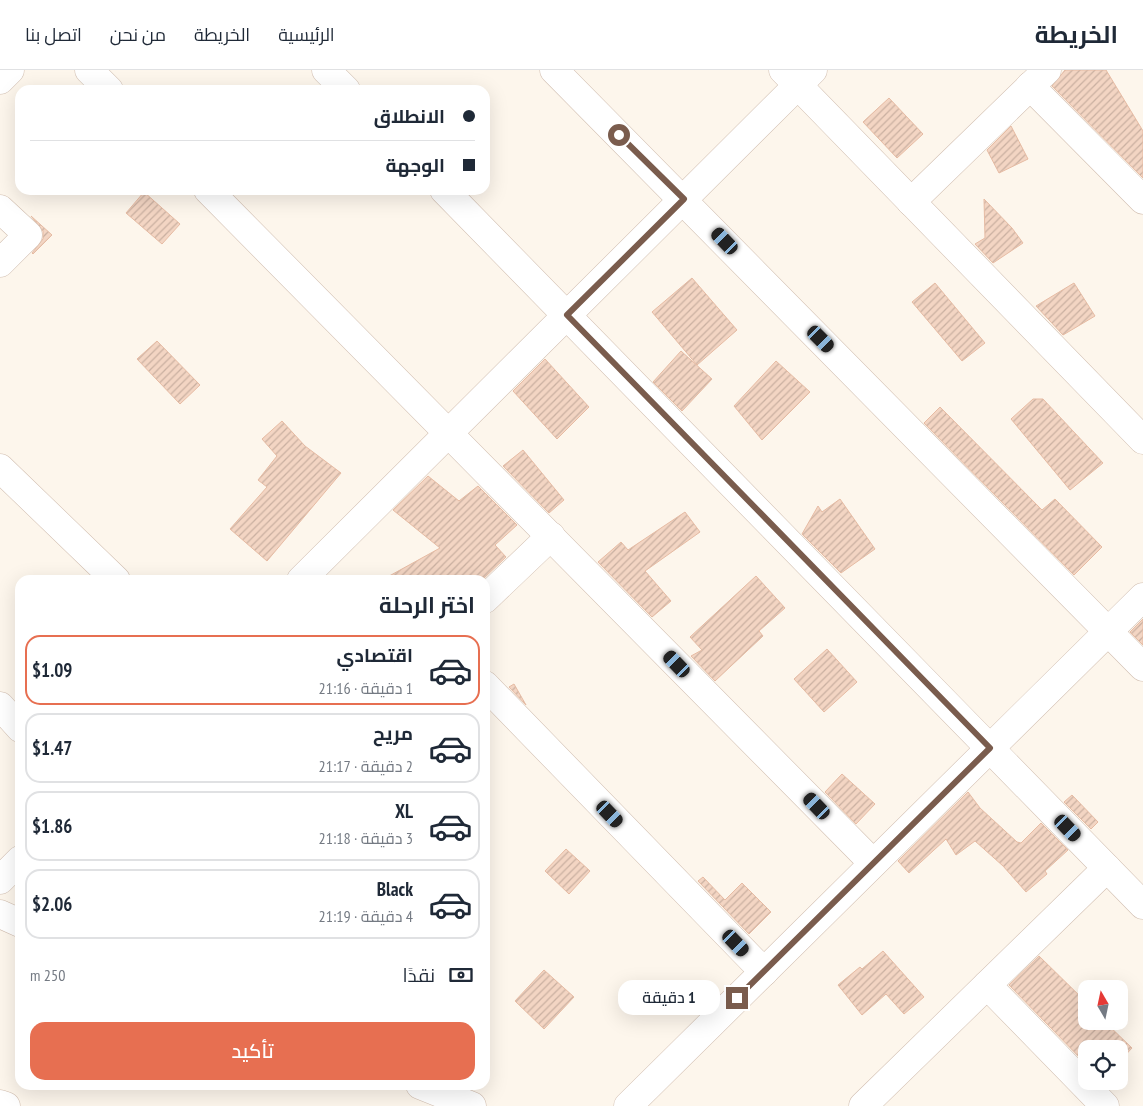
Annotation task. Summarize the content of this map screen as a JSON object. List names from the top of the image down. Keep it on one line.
{"north":"top","page":{"header":"الخريطة","nav":["الرئيسية","الخريطة","من نحن","اتصل بنا"],"banner":["الانطلاق","الوجهة"],"heading":"اختر الرحلة","list":[{"name":"اقتصادي","note":"1 دقيقة · 21:16","value":"$1.09"},{"name":"مريح","note":"2 دقيقة · 21:17","value":"$1.47"},{"name":"XL","note":"3 دقيقة · 21:18","value":"$1.86"},{"name":"Black","note":"4 دقيقة · 21:19","value":"$2.06"}],"pay":["نقدًا","250 m"],"bubble":"1 دقيقة","buttons":"تأكيد"}}
